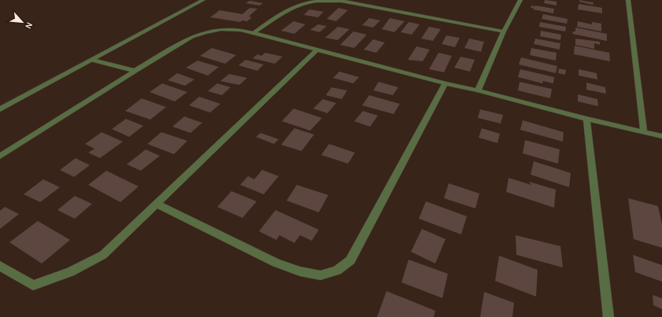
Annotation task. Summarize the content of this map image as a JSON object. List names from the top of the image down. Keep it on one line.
{"north":"bottom right"}
